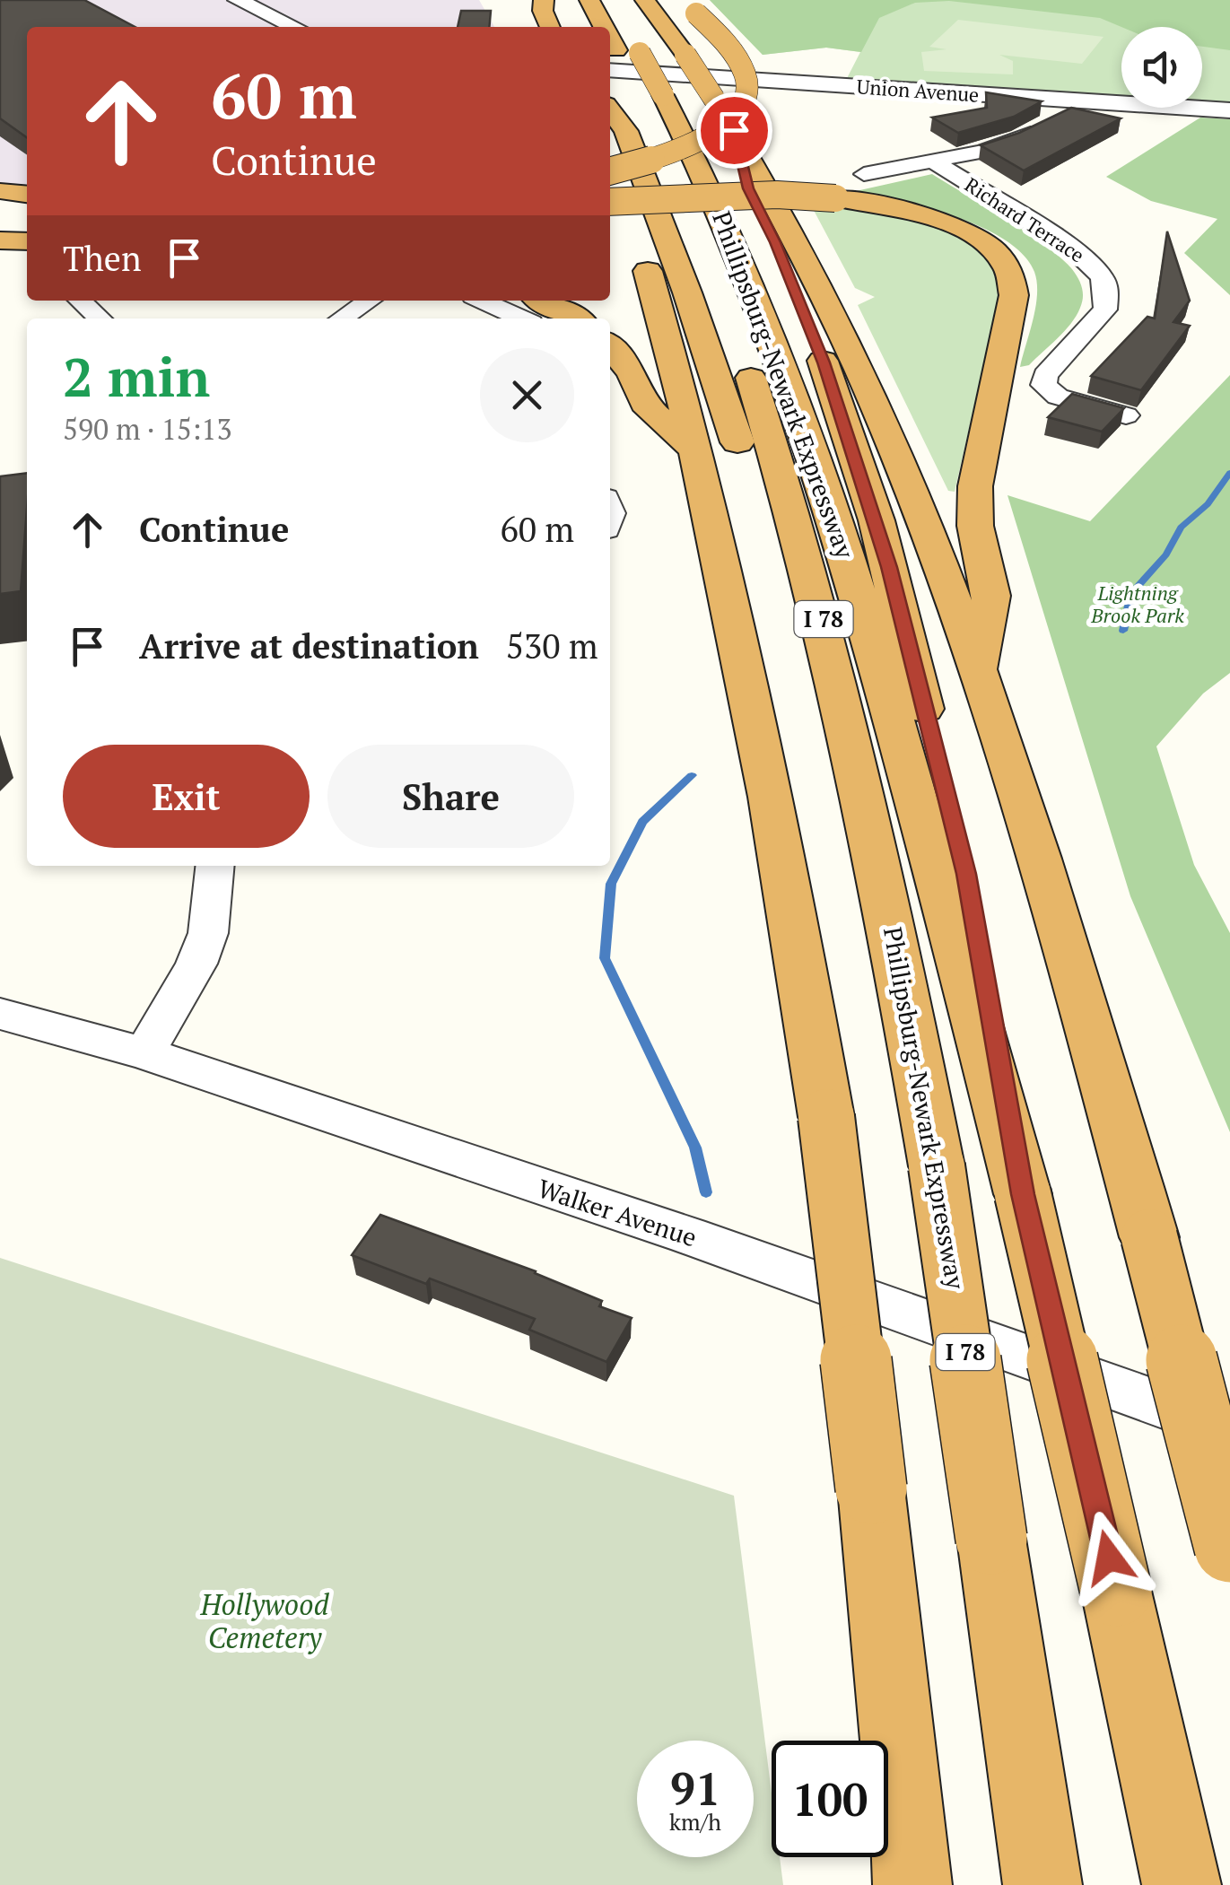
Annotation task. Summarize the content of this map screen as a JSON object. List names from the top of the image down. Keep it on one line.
{"streets":{"highway":["Phillipsburg-Newark Expressway","I 78"],"street":["Union Avenue","Richard Terrace","Walker Avenue"]},"crossings":[["Union Avenue","Phillipsburg-Newark Expressway"]],"parks":["Lightning Brook Park","Hollywood Cemetery"],"page":{"turn":["60 m","Continue"],"then":"Then","heading":["2 min","590 m · 15:13"],"list":[{"name":"Continue","value":"60 m"},{"name":"Arrive at destination","value":"530 m"}],"buttons":["Exit","Share"],"speed":"91 km/h","limit":"100"}}
